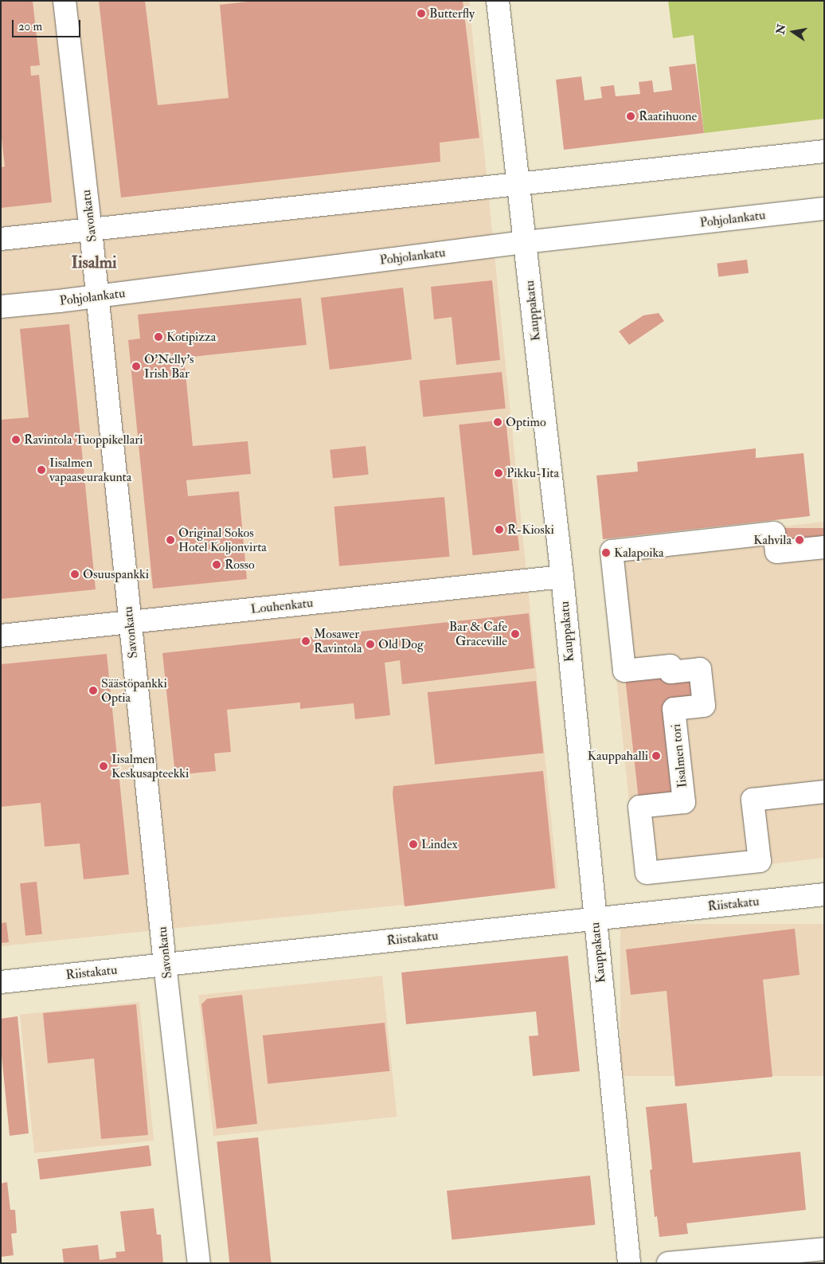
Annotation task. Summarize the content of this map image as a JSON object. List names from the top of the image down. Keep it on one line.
{"streets":{"street":["Savonkatu","Pohjolankatu","Kauppakatu","Louhenkatu","Iisalmen tori","Riistakatu"]},"crossings":[["Savonkatu","Pohjolankatu"],["Savonkatu","Louhenkatu"],["Savonkatu","Riistakatu"],["Pohjolankatu","Kauppakatu"],["Kauppakatu","Louhenkatu"],["Kauppakatu","Riistakatu"]],"districts":["Iisalmi"],"places":["Butterfly","Raatihuone","Kotipizza","O'Nelly's Irish Bar","Optimo","Ravintola Tuoppikellari","Iisalmen vapaaseurakunta","Pikku-Iita","R-Kioski","Original Sokos Hotel Koljonvirta","Kahvila","Kalapoika","Rosso","Osuuspankki","Bar & Cafe Graceville","Mosawer Ravintola","Old Dog","Säästöpankki Optia","Kauppahalli","Iisalmen Keskusapteekki","Lindex"],"scale_bar":"20 m","north":"left"}
